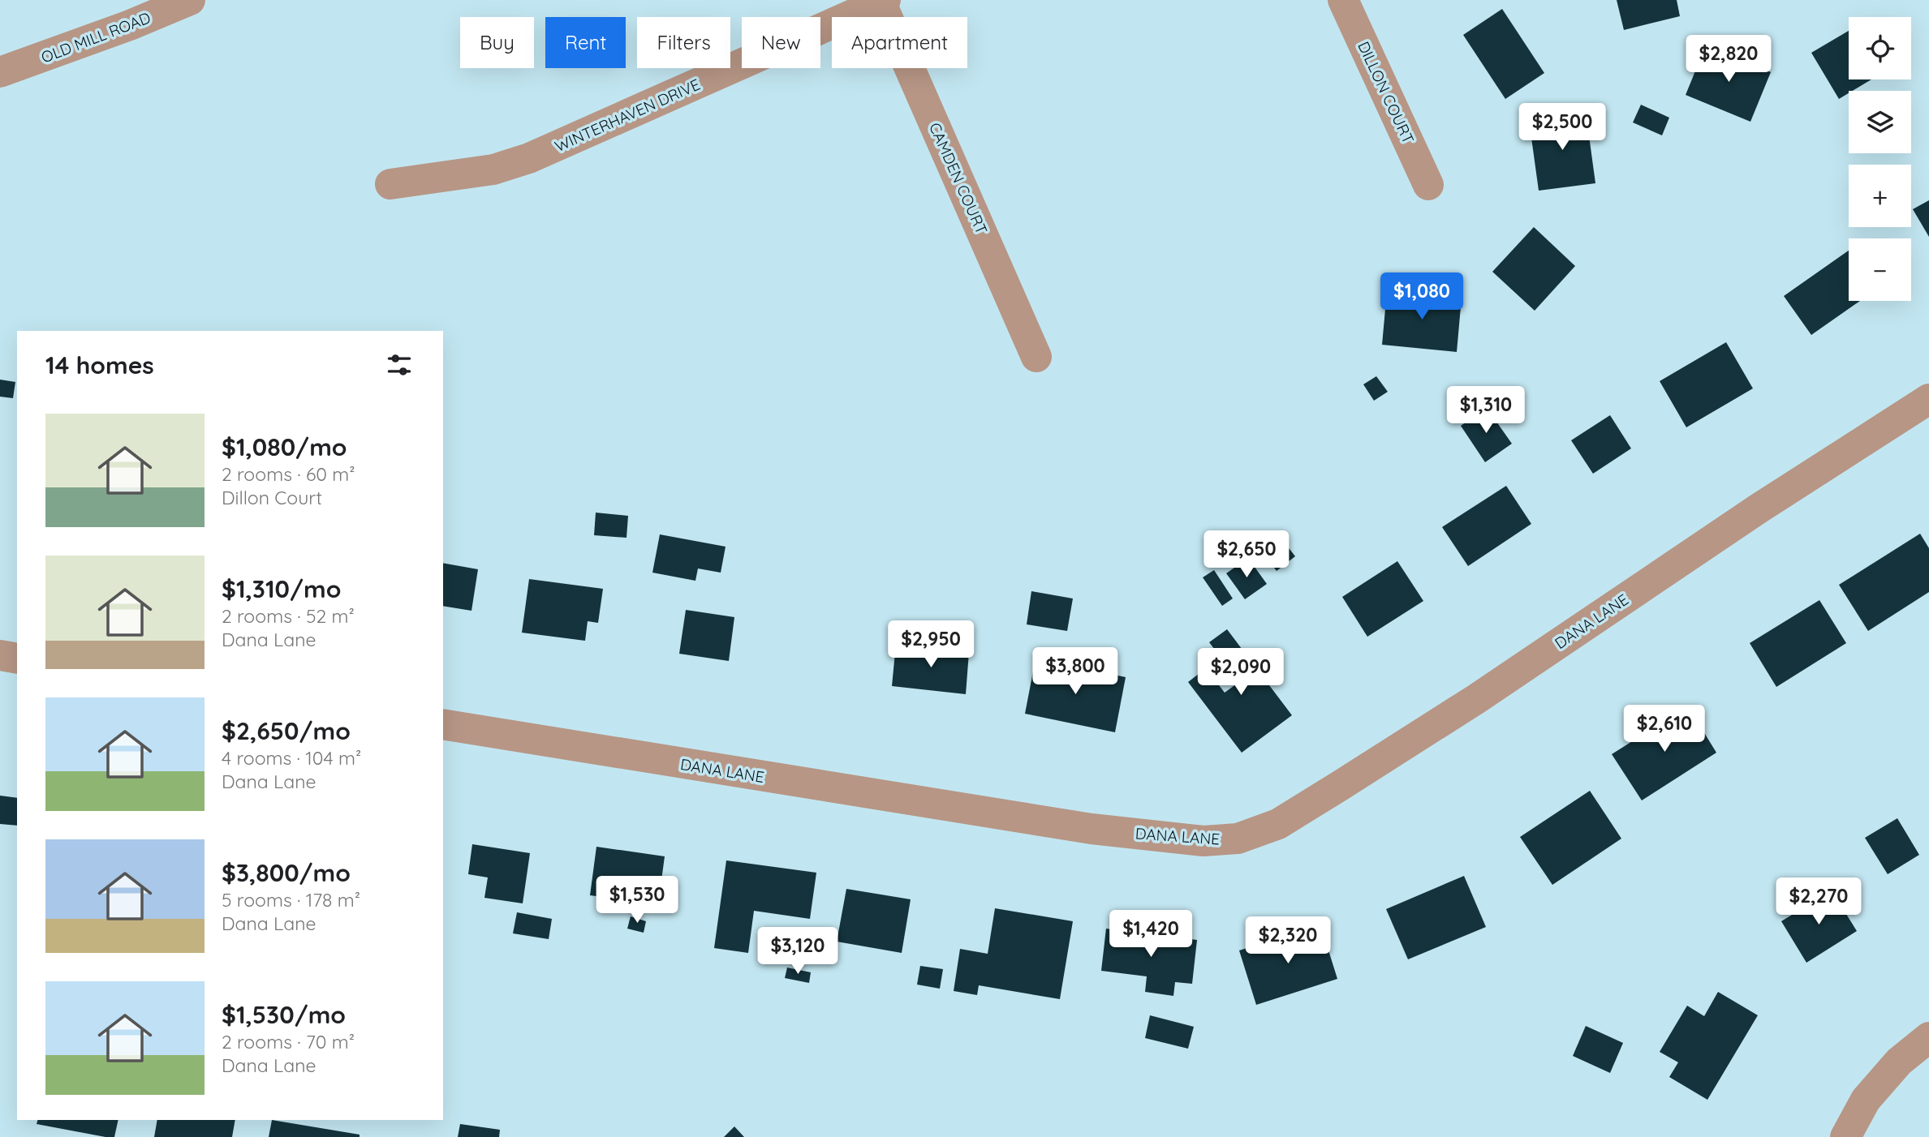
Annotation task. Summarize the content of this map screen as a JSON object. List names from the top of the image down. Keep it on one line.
{"streets":{"street":["OLD MILL ROAD","DILLON COURT","WINTERHAVEN DRIVE","CAMDEN COURT","DANA LANE"]},"crossings":[["WINTERHAVEN DRIVE","CAMDEN COURT"]],"page":{"map_buttons":["+","−"],"chip":["Buy","Rent","Filters","New","Apartment"],"price":["$2,820","$2,500","$1,080","$1,310","$2,650","$2,950","$3,800","$2,090","$2,610","$1,530","$2,270","$1,420","$2,320","$3,120"],"heading":"14 homes","list":[{"name":"$1,080/mo","note":"2 rooms · 60 m² · Dillon Court"},{"name":"$1,310/mo","note":"2 rooms · 52 m² · Dana Lane"},{"name":"$2,650/mo","note":"4 rooms · 104 m² · Dana Lane"},{"name":"$3,800/mo","note":"5 rooms · 178 m² · Dana Lane"},{"name":"$1,530/mo","note":"2 rooms · 70 m² · Dana Lane"}]}}
